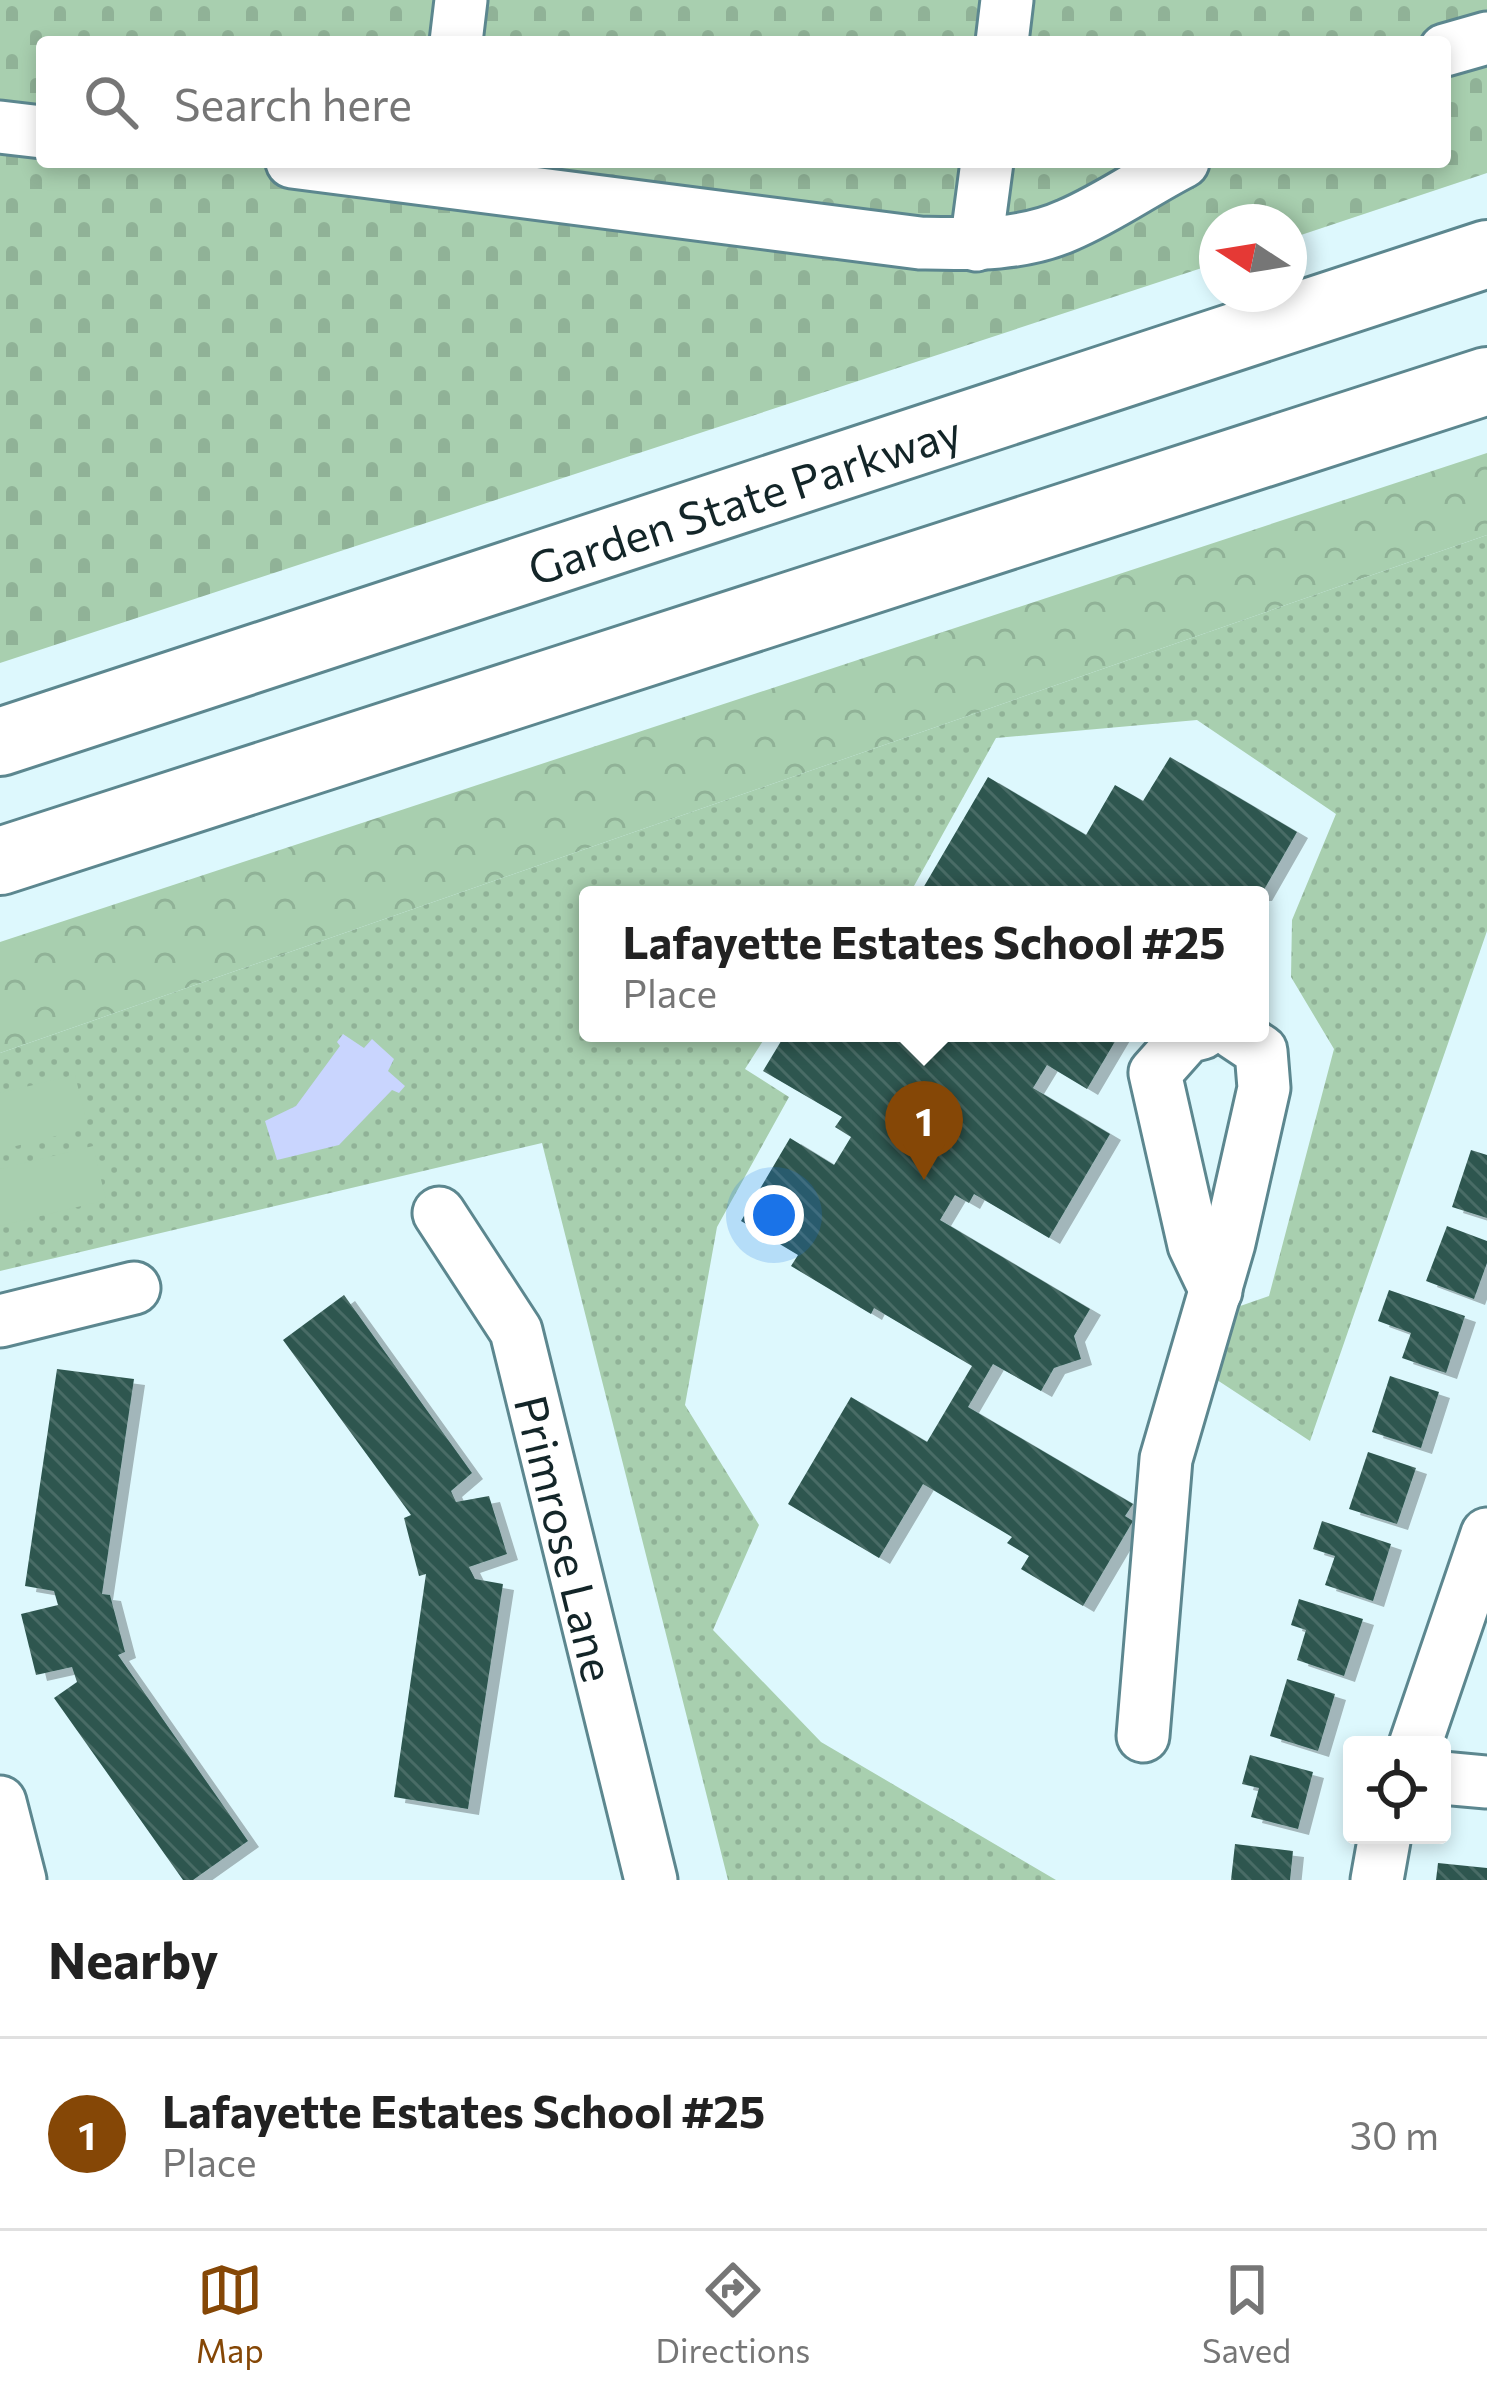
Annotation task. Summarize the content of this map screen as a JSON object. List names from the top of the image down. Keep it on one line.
{"streets":{"highway":["Garden State Parkway"],"street":["Primrose Lane"]},"north":"left","page":{"search":"Search here","popup":["Lafayette Estates School #25","Place"],"pins":"1","heading":"Nearby","list":[{"mark":"1","name":"Lafayette Estates School #25","note":"Place","value":"30 m"}],"nav":["Map","Directions","Saved"]}}
